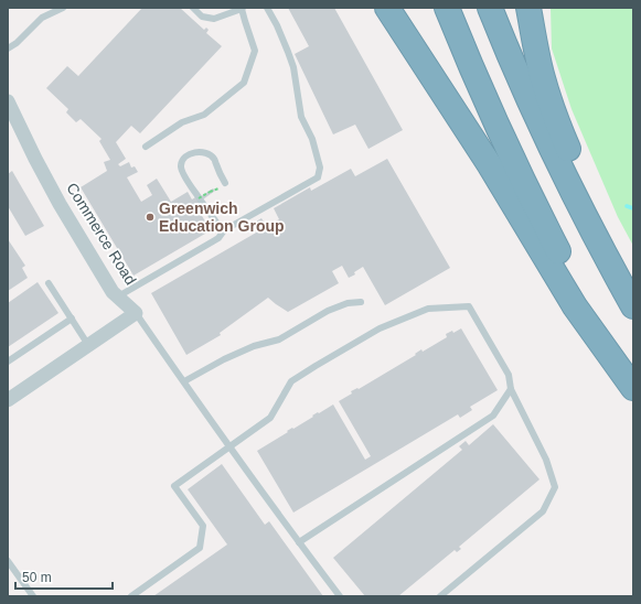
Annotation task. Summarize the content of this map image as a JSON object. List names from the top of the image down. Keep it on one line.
{"streets":{"street":["Commerce Road"]},"places":["Greenwich Education Group"],"scale_bar":"50 m"}
